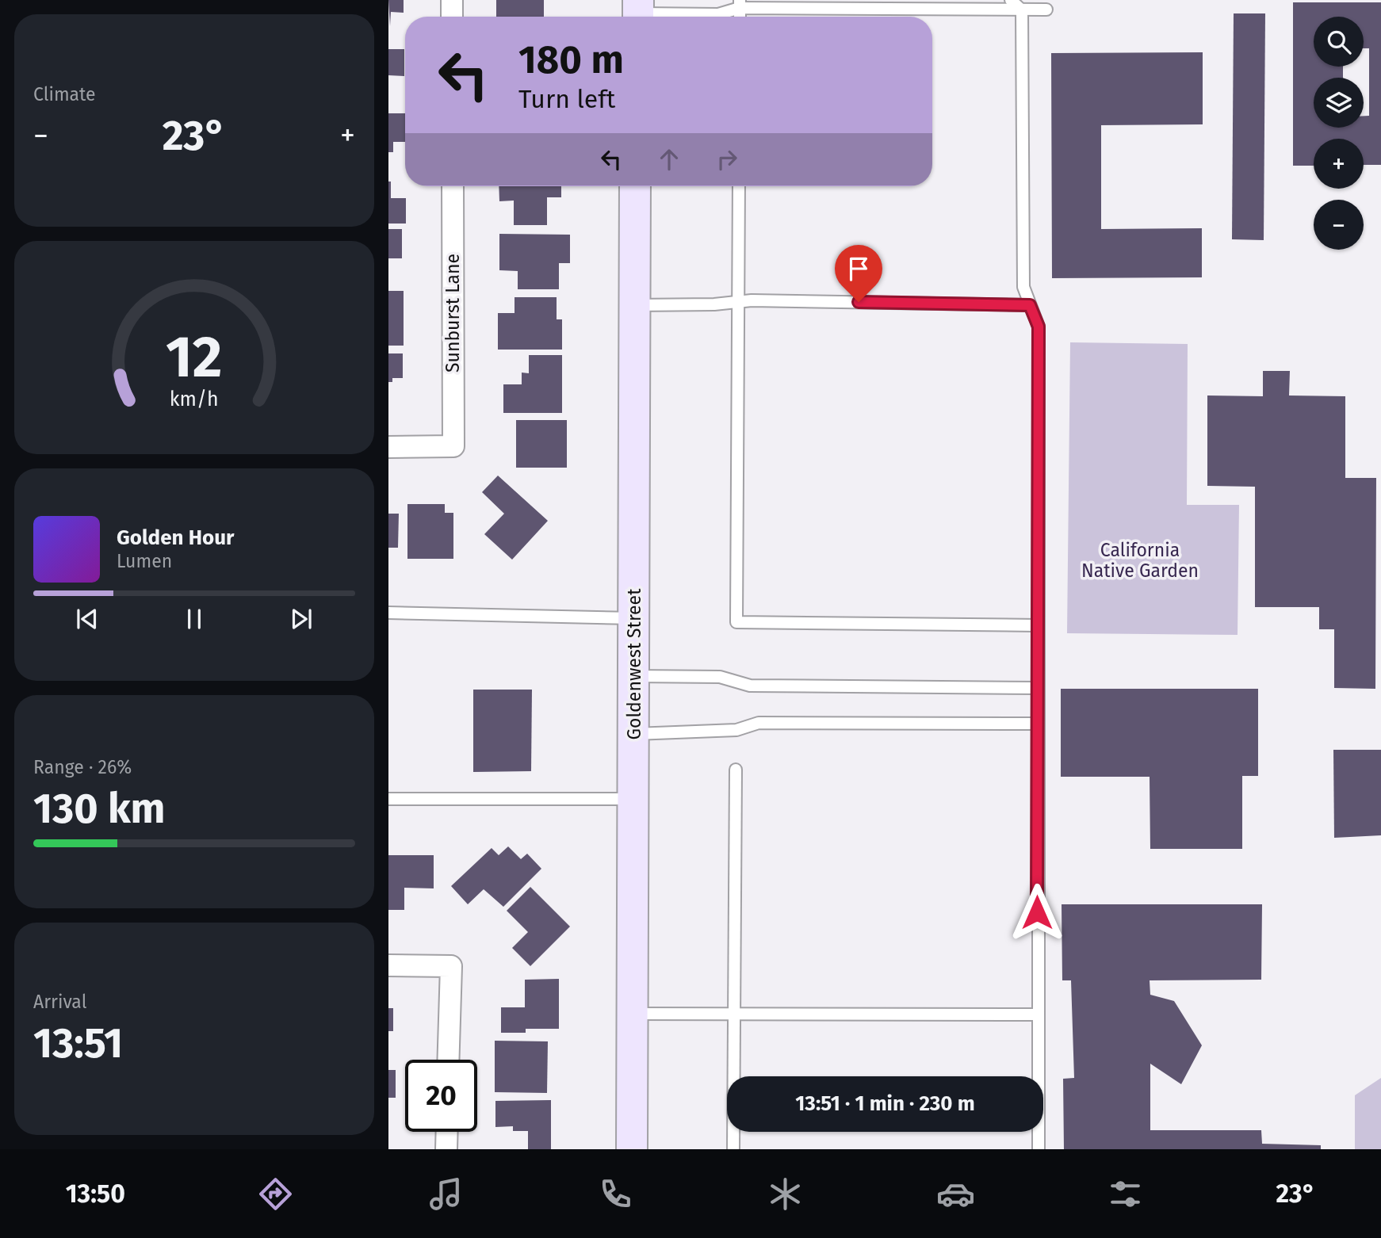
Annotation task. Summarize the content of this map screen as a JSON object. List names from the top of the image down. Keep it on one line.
{"streets":{"main road":["Goldenwest Street"],"street":["Sunburst Lane"]},"parks":["California Native Garden"],"page":{"tile":["Climate",["Range · 26%","130 km"],["Arrival","13:51"]],"map_buttons":["+","−"],"turn":["180 m","Turn left"],"heat":["−","23°","+"],"song":["Golden Hour","Lumen"],"limit":"20","trip":"13:51 · 1 min · 230 m","tabs":["13:50","23°"],"gauge":["12","km/h"]}}
